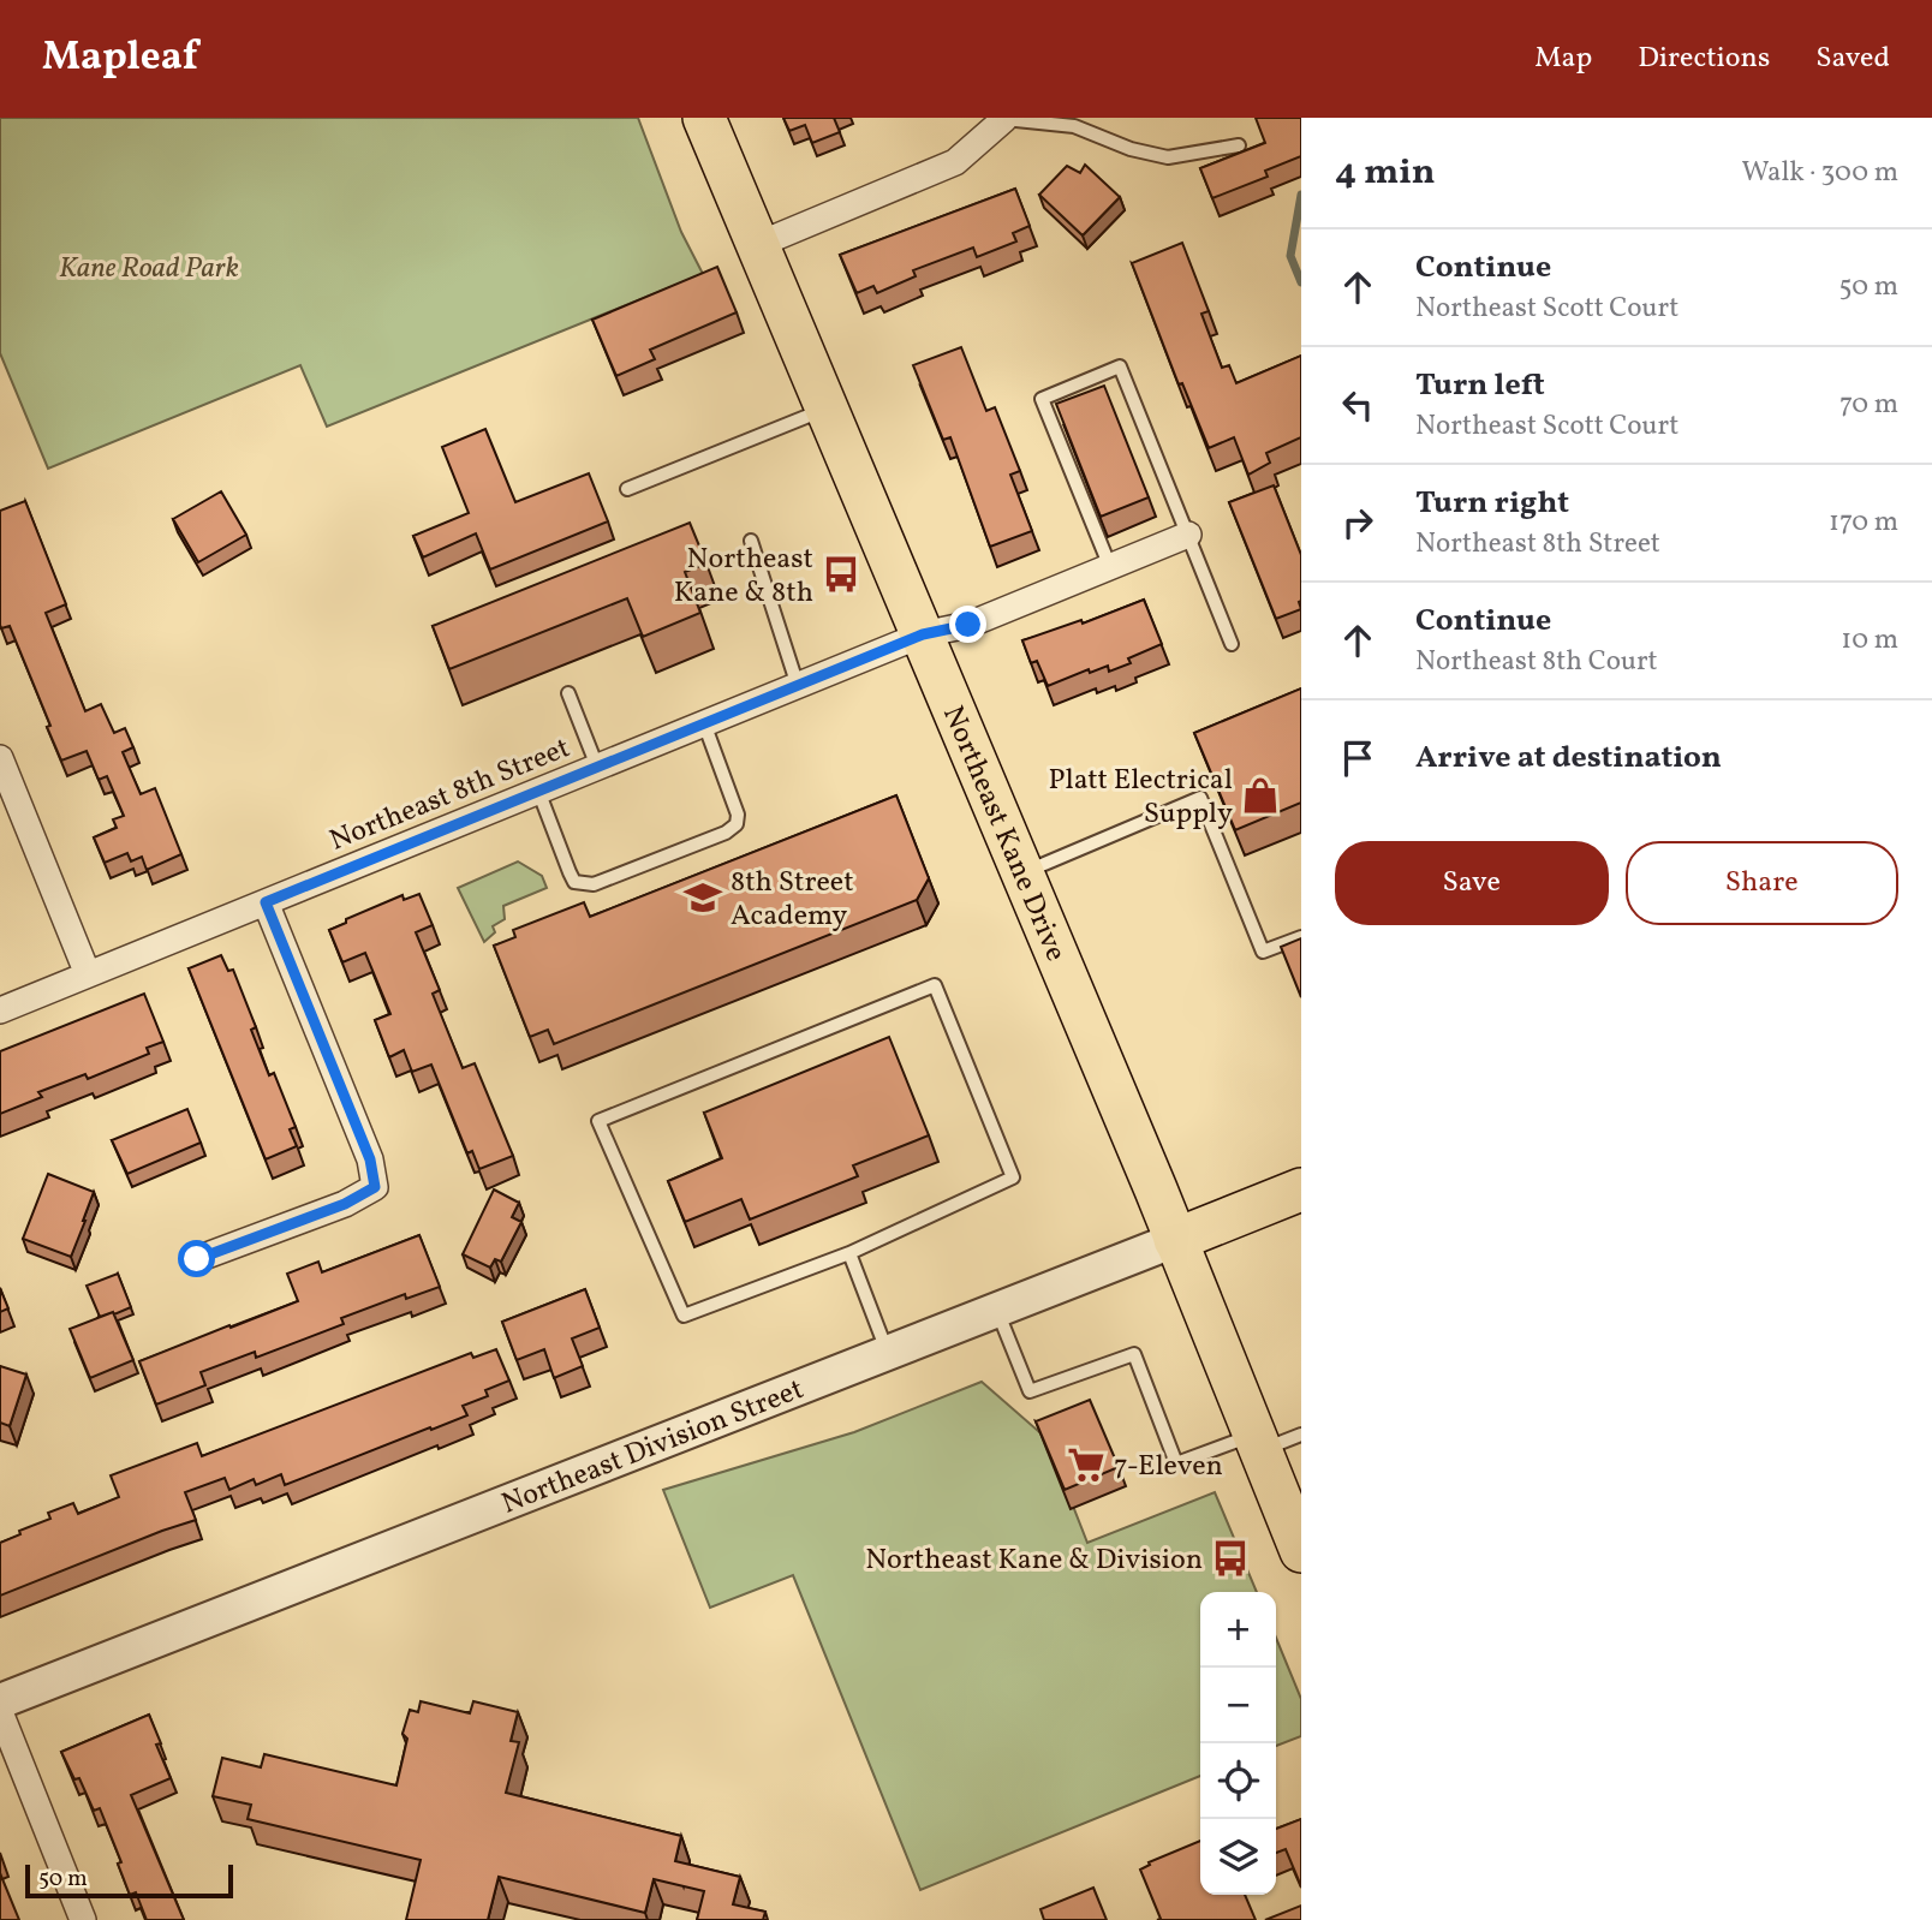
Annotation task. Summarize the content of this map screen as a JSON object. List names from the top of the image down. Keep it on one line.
{"streets":{"main road":["Northeast Kane Drive","Northeast Division Street"],"street":["Northeast 8th Street"]},"crossings":[["Northeast 8th Street","Northeast Kane Drive"],["Northeast Kane Drive","Northeast Division Street"]],"parks":["Kane Road Park"],"places":{"bus stop":["Northeast Kane & 8th","Northeast Kane & Division"],"shop":["Platt Electrical Supply"],"school or university":["8th Street Academy"],"supermarket":["7-Eleven"]},"scale_bar":"50 m","page":{"header":"Mapleaf","nav":["Map","Directions","Saved"],"heading":["4 min","Walk · 300 m"],"list":[["Continue","Northeast Scott Court","50 m"],["Turn left","Northeast Scott Court","70 m"],["Turn right","Northeast 8th Street","170 m"],["Continue","Northeast 8th Court","10 m"],"Arrive at destination"],"buttons":["Save","Share"],"map_buttons":["+","−"],"scale":"50 m"}}
